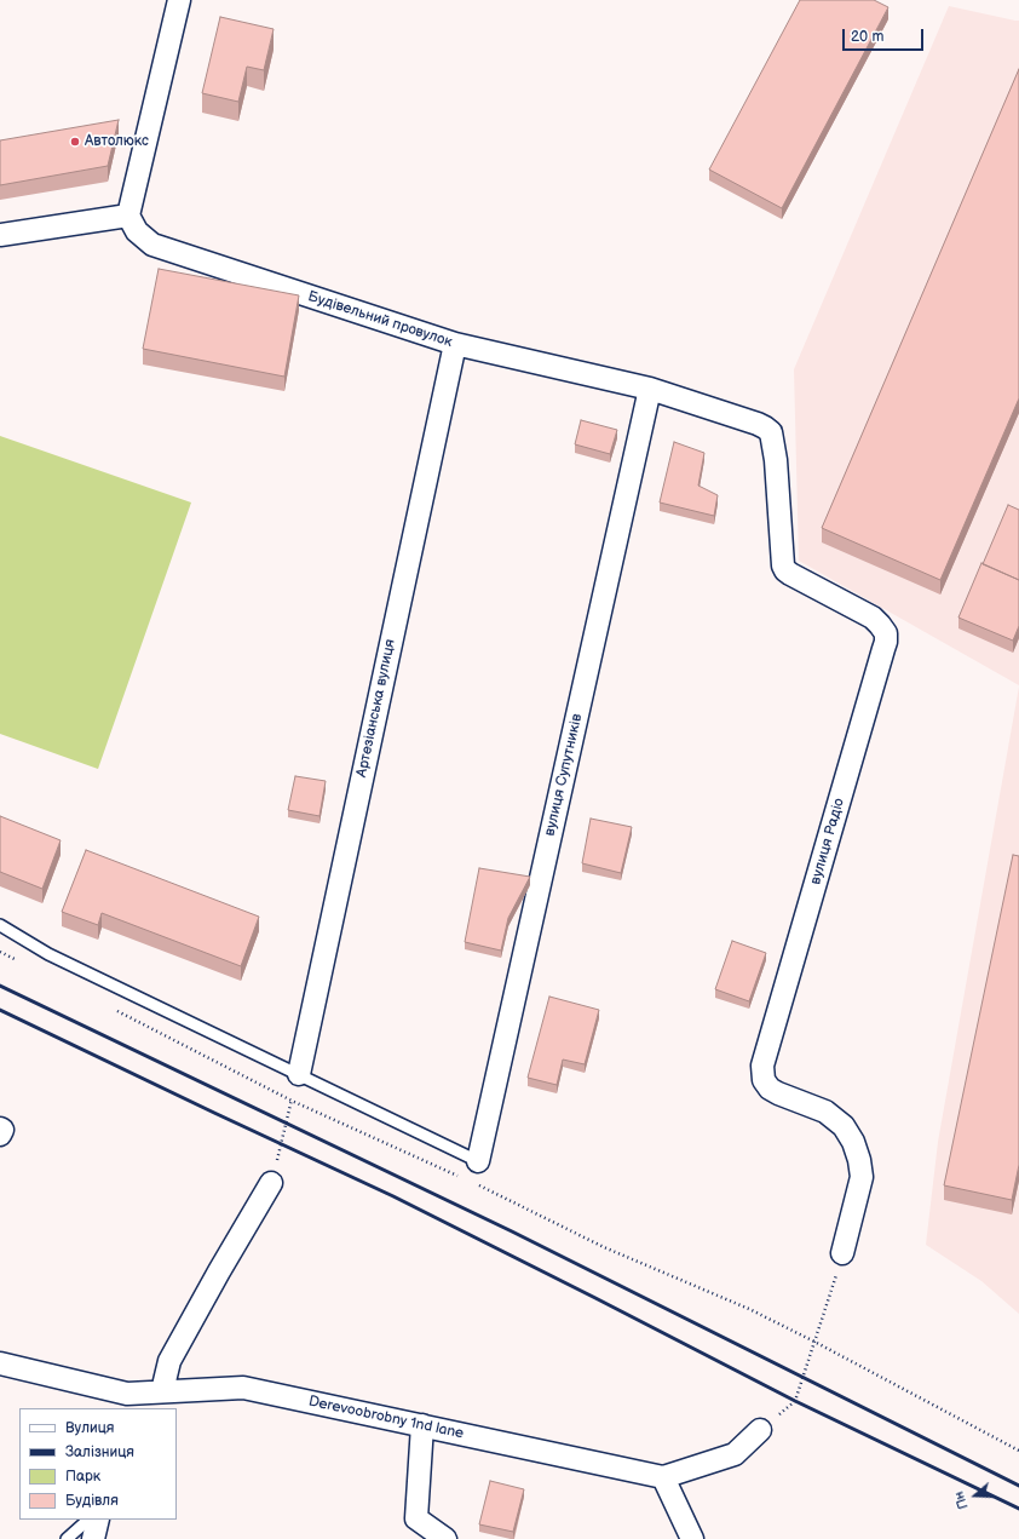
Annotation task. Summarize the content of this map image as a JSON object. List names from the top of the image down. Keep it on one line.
{"streets":{"street":["Будівельний провулок","Артезіанська вулиця","вулиця Супутників","вулиця Радіо","Derevoobrobny 1nd lane"]},"crossings":[["Будівельний провулок","Артезіанська вулиця"],["Будівельний провулок","вулиця Супутників"],["Будівельний провулок","вулиця Радіо"]],"places":["Автолюкс"],"legend":["Вулиця","Залізниця","Парк","Будівля"],"scale_bar":"20 m","north":"left"}
